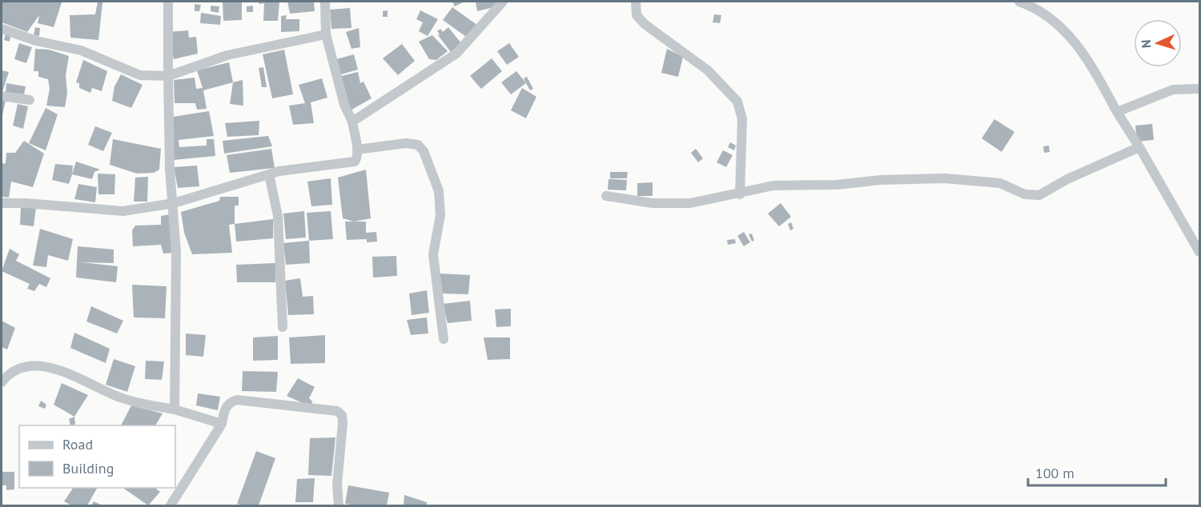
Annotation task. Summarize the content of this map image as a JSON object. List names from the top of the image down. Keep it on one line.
{"legend":["Road","Building"],"scale_bar":"100 m","north":"left"}
